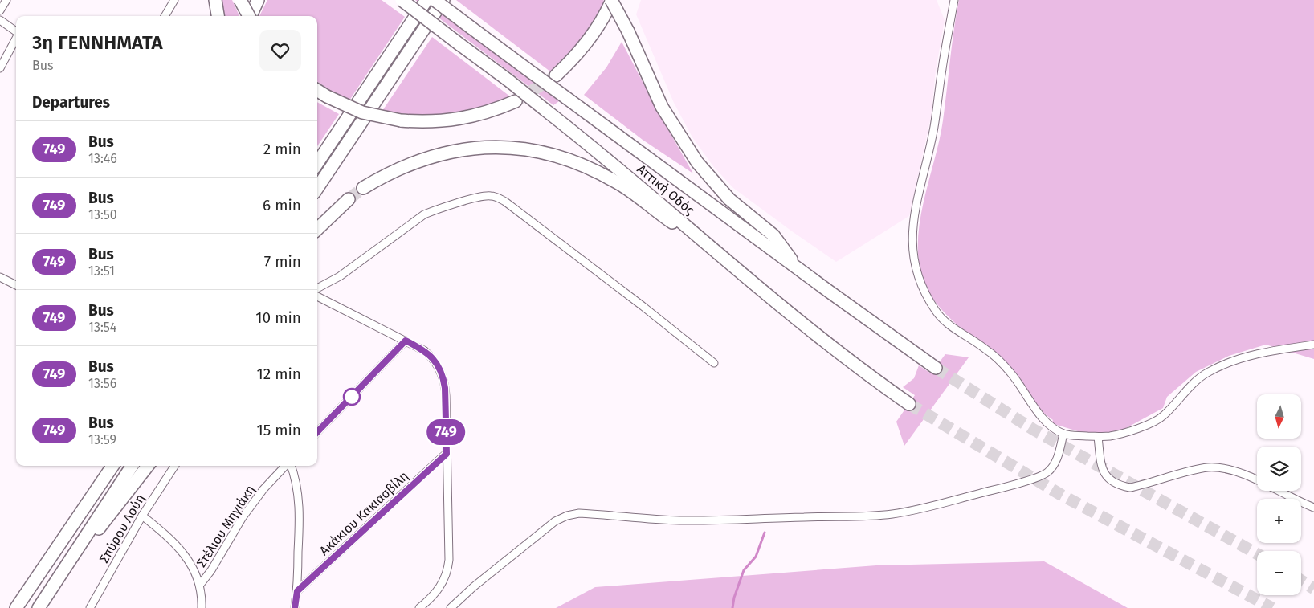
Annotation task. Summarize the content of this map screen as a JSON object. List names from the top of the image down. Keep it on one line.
{"streets":{"highway":["Αττική Οδός"],"street":["Ακάκιου Κακιασβίλη","Στέλιου Μηγιάκη","Σπύρου Λούη"]},"crossings":[["Στέλιου Μηγιάκη","Σπύρου Λούη"]],"lines":["bus line 749"],"north":"bottom","page":{"on_map":"749","heading":[["3η ΓΕΝΝΗΜΑΤΑ","Bus"],"Departures"],"list":[{"mark":"749","name":"Bus","note":"13:46","value":"2 min"},{"mark":"749","name":"Bus","note":"13:50","value":"6 min"},{"mark":"749","name":"Bus","note":"13:51","value":"7 min"},{"mark":"749","name":"Bus","note":"13:54","value":"10 min"},{"mark":"749","name":"Bus","note":"13:56","value":"12 min"},{"mark":"749","name":"Bus","note":"13:59","value":"15 min"}],"map_buttons":["+","−"]}}
